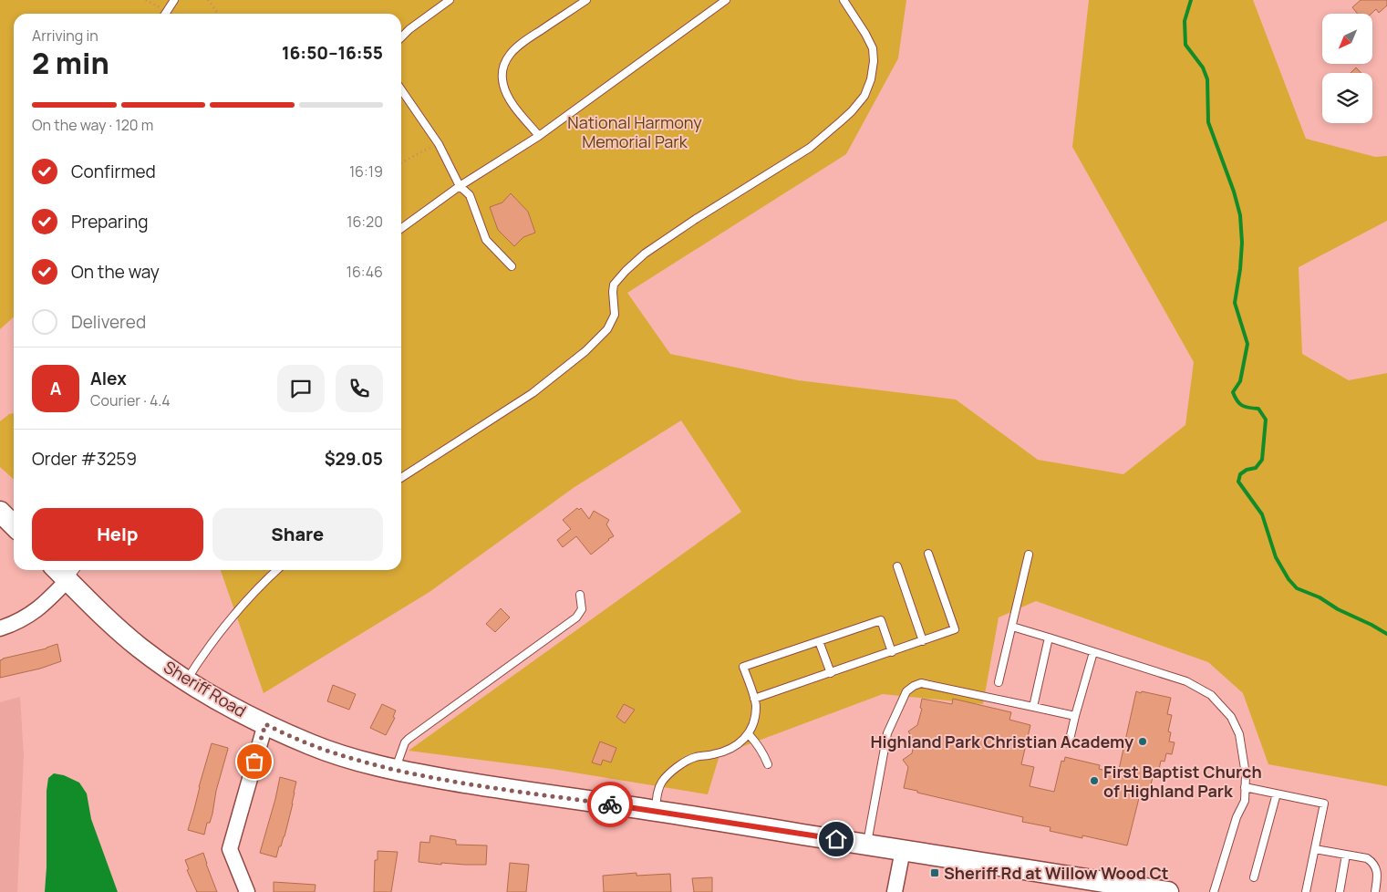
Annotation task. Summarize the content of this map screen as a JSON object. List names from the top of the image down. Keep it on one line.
{"streets":{"main road":["Sheriff Road"]},"parks":["National Harmony Memorial Park"],"places":{"other":["Highland Park Christian Academy","First Baptist Church of Highland Park"],"transit":["Sheriff Rd at Willow Wood Ct"]},"north":"bottom left","page":{"heading":["2 min","Arriving in","16:50–16:55"],"panel":["Alex","Courier · 4.4","Order #3259","$29.05"],"bar":"On the way · 120 m","list":[["Confirmed","16:19"],["Preparing","16:20"],["On the way","16:46"],"Delivered"],"round":"A","buttons":["Help","Share"]}}
